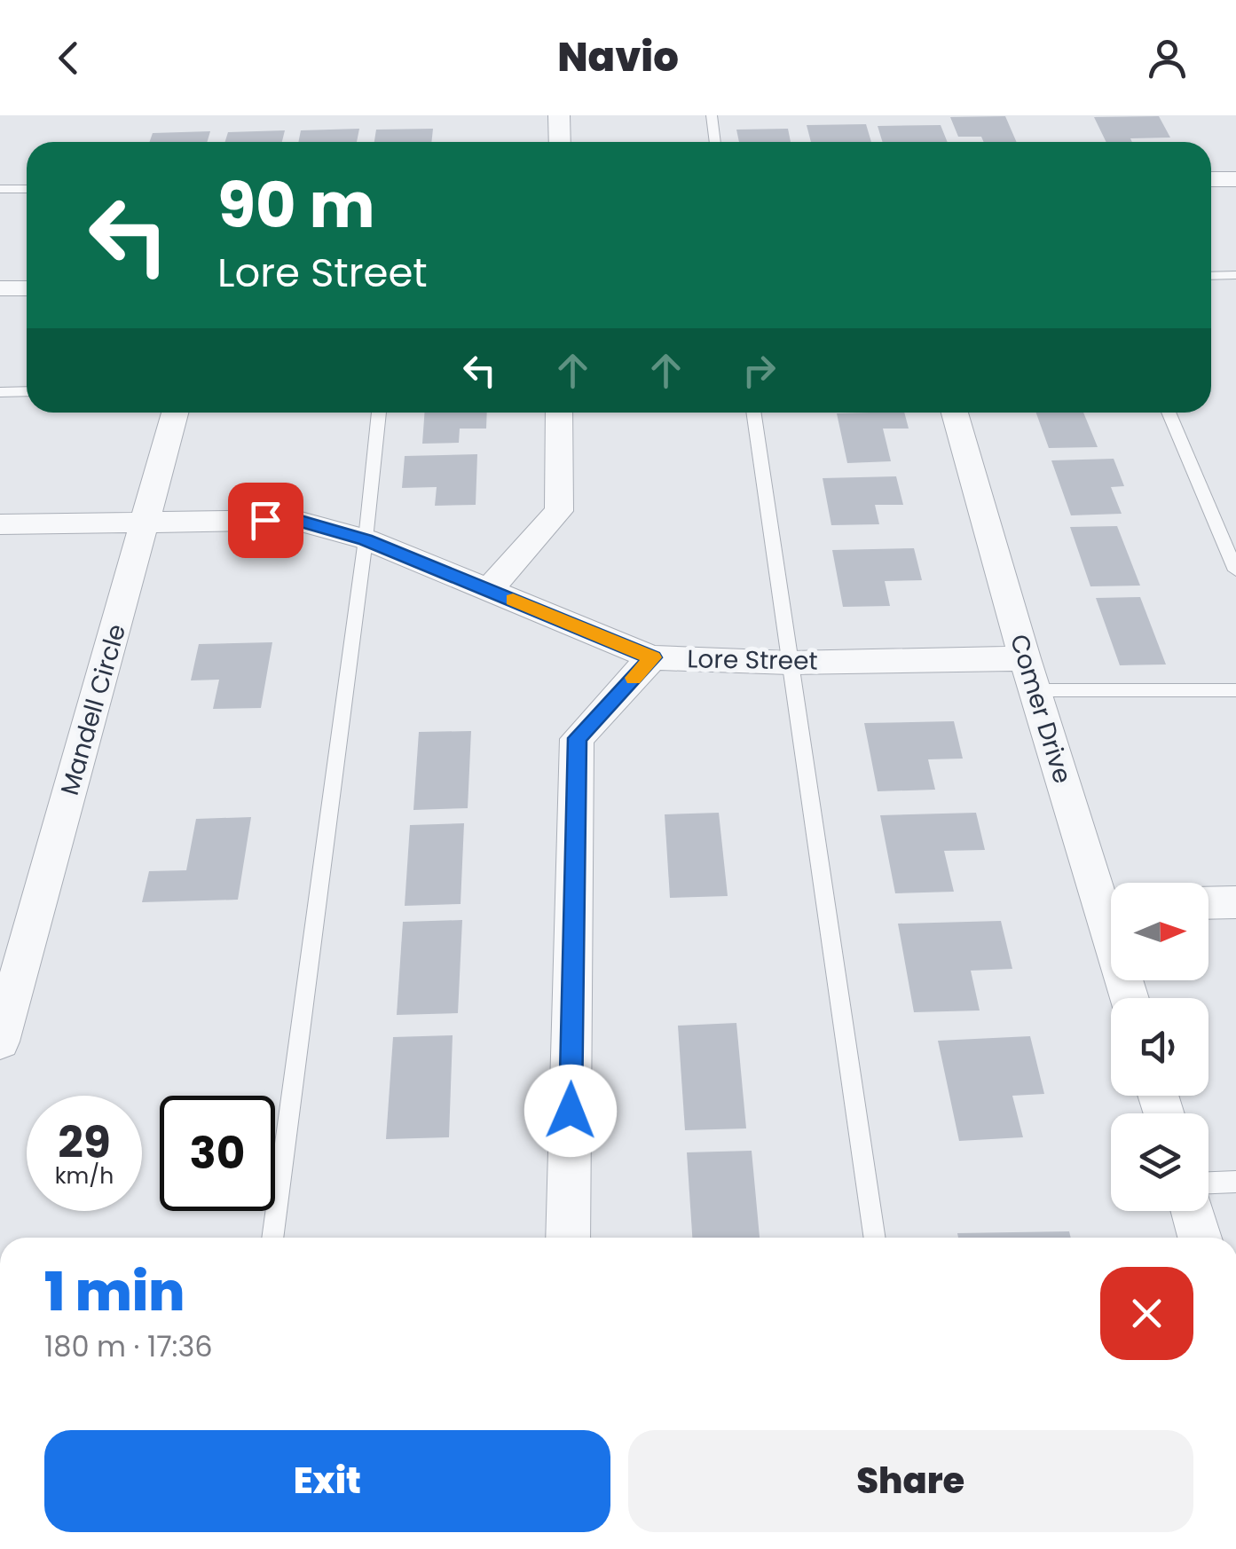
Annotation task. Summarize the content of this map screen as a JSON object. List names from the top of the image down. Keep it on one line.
{"streets":{"street":["Lore Street","Comer Drive","Mandell Circle"]},"crossings":[["Lore Street","Comer Drive"],["Lore Street","Mandell Circle"]],"north":"right","page":{"header":"Navio","turn":["90 m","Lore Street"],"speed":"29 km/h","limit":"30","heading":["1 min","180 m · 17:36"],"buttons":["Exit","Share"]}}
